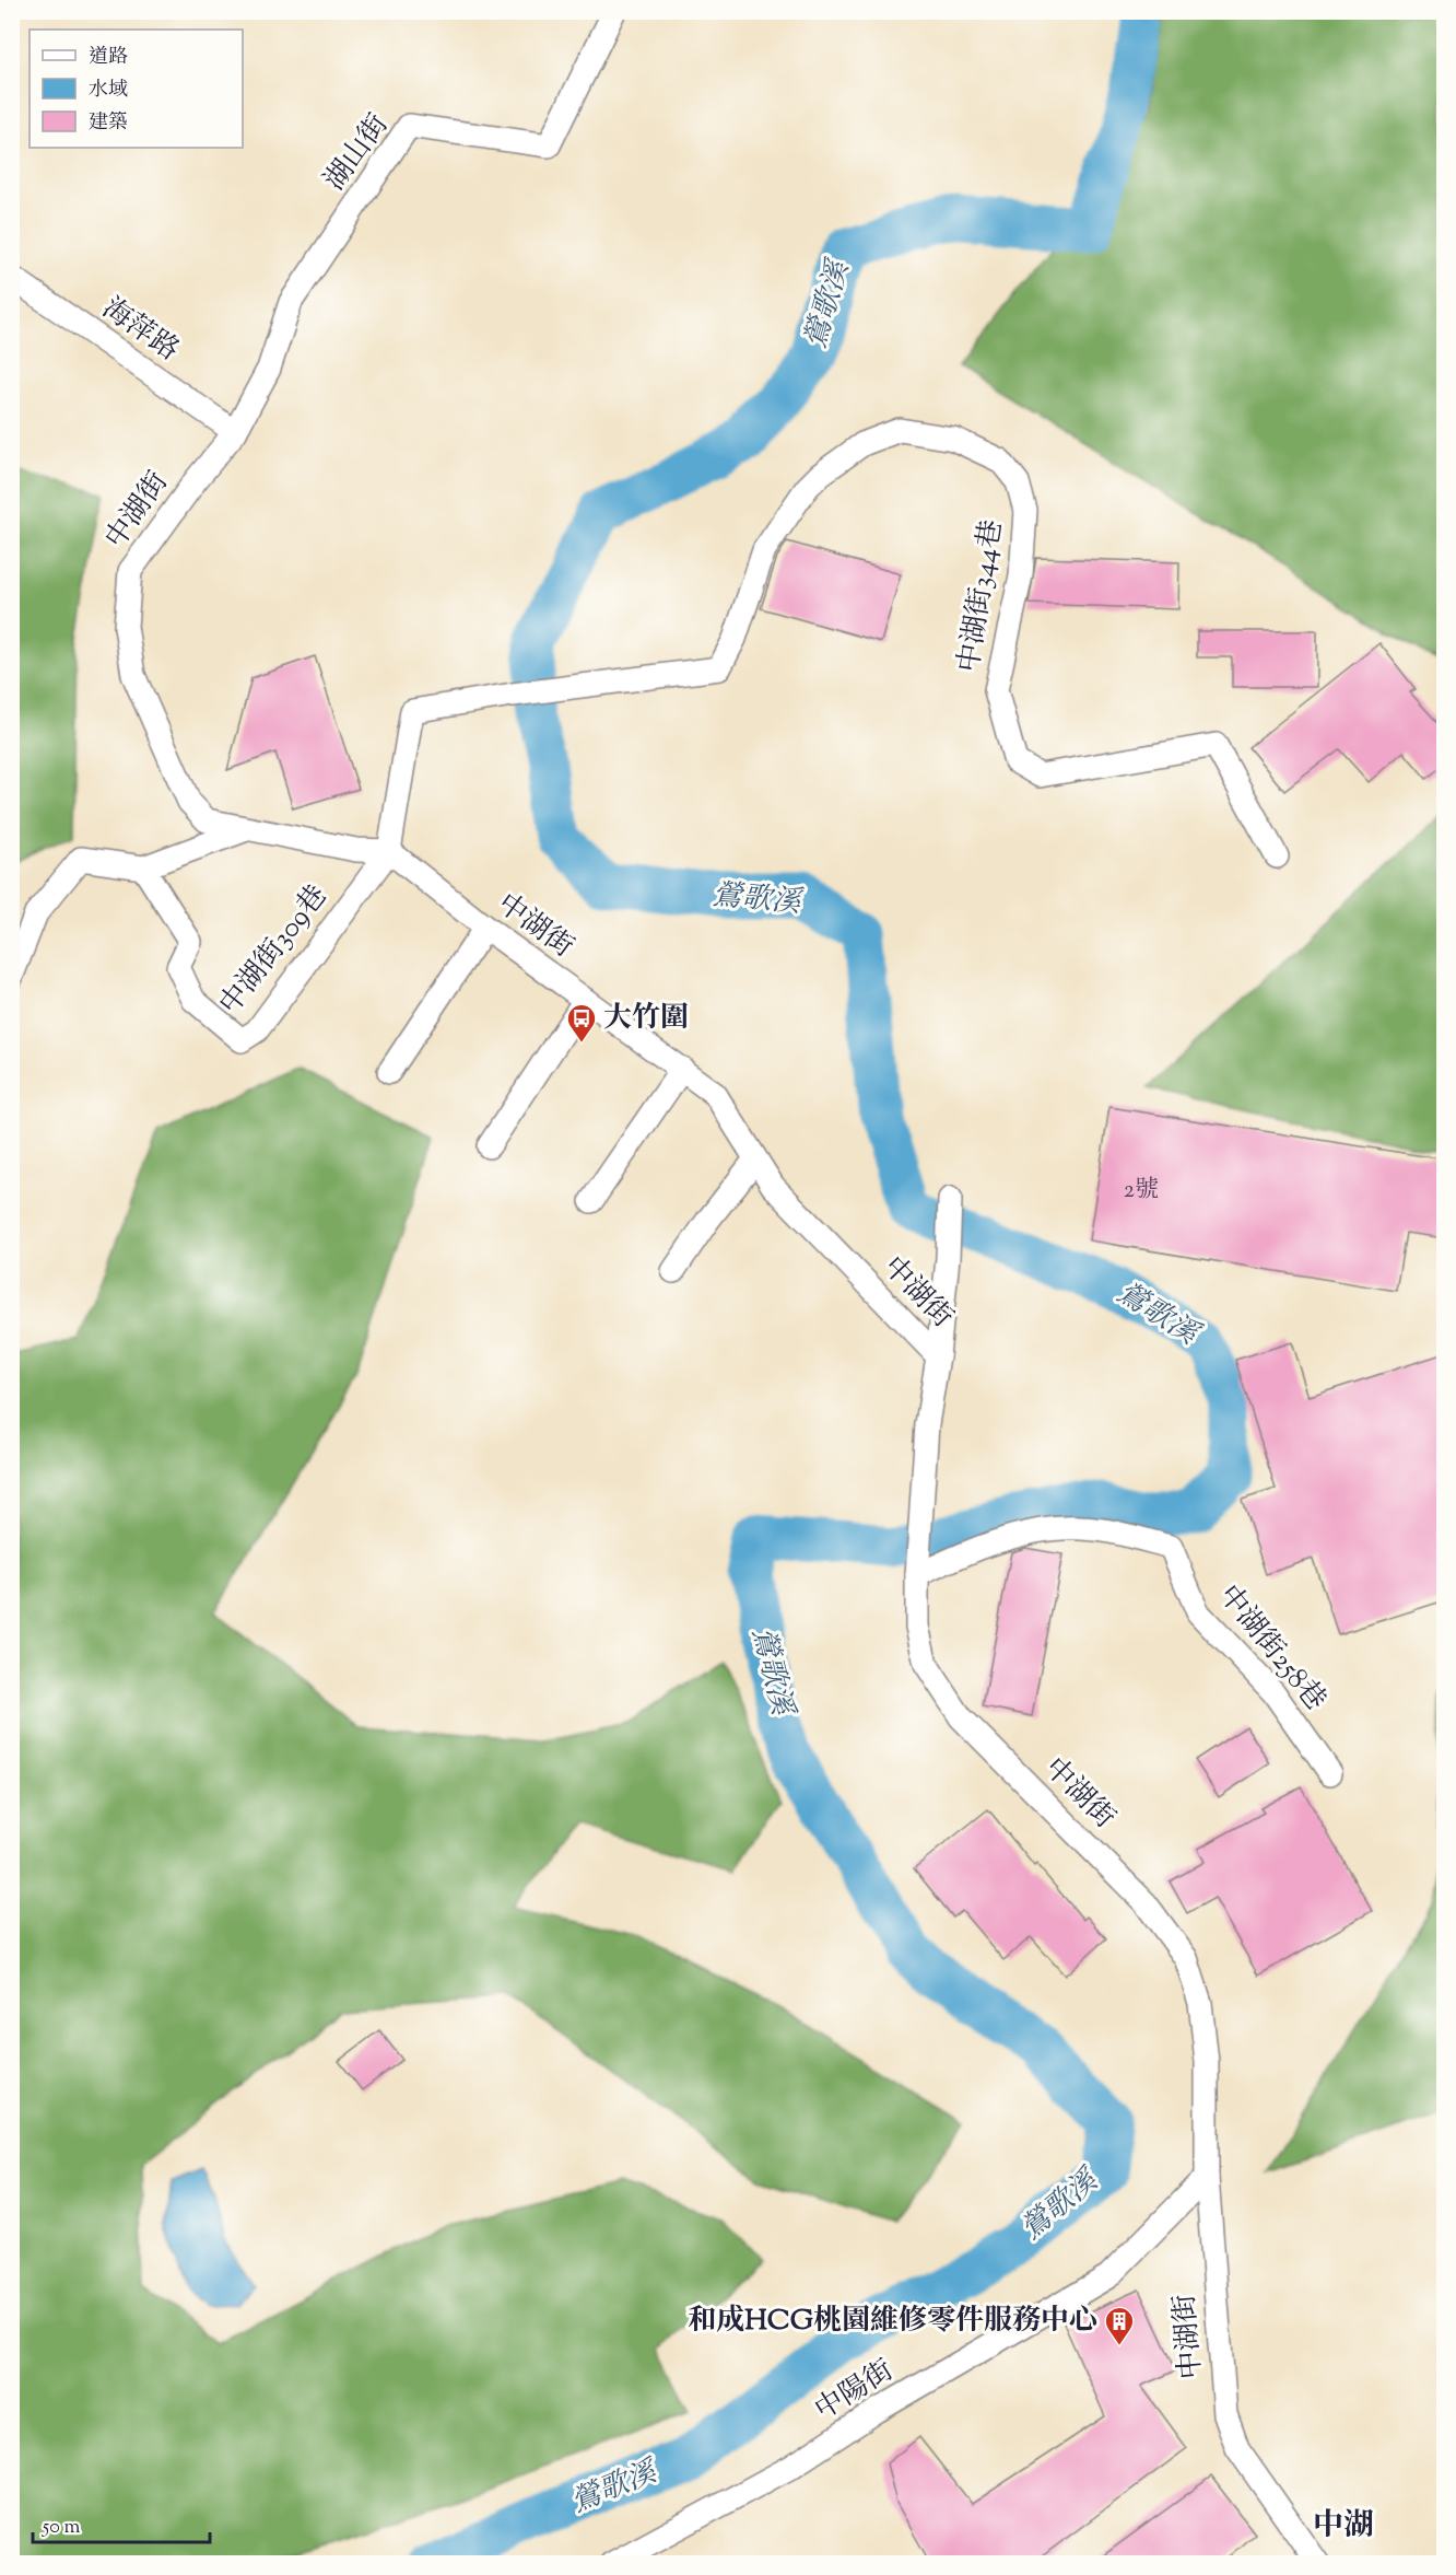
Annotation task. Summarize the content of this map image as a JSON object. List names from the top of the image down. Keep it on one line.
{"streets":{"street":["湖山街","海萍路","中湖街","中湖街344巷","中湖街309巷","中湖街258巷","中陽街"]},"crossings":[["湖山街","海萍路"],["湖山街","中湖街"],["海萍路","中湖街"],["中湖街","中湖街344巷"],["中湖街","中湖街309巷"],["中湖街","中湖街258巷"],["中湖街","中陽街"],["中湖街344巷","中湖街309巷"]],"districts":["中湖"],"water":["鶯歌溪"],"places":{"bus stop":["大竹圍"],"building":["和成HCG桃園維修零件服務中心"]},"house_numbers":["2號"],"legend":["道路","水域","建築"],"scale_bar":"50 m"}
